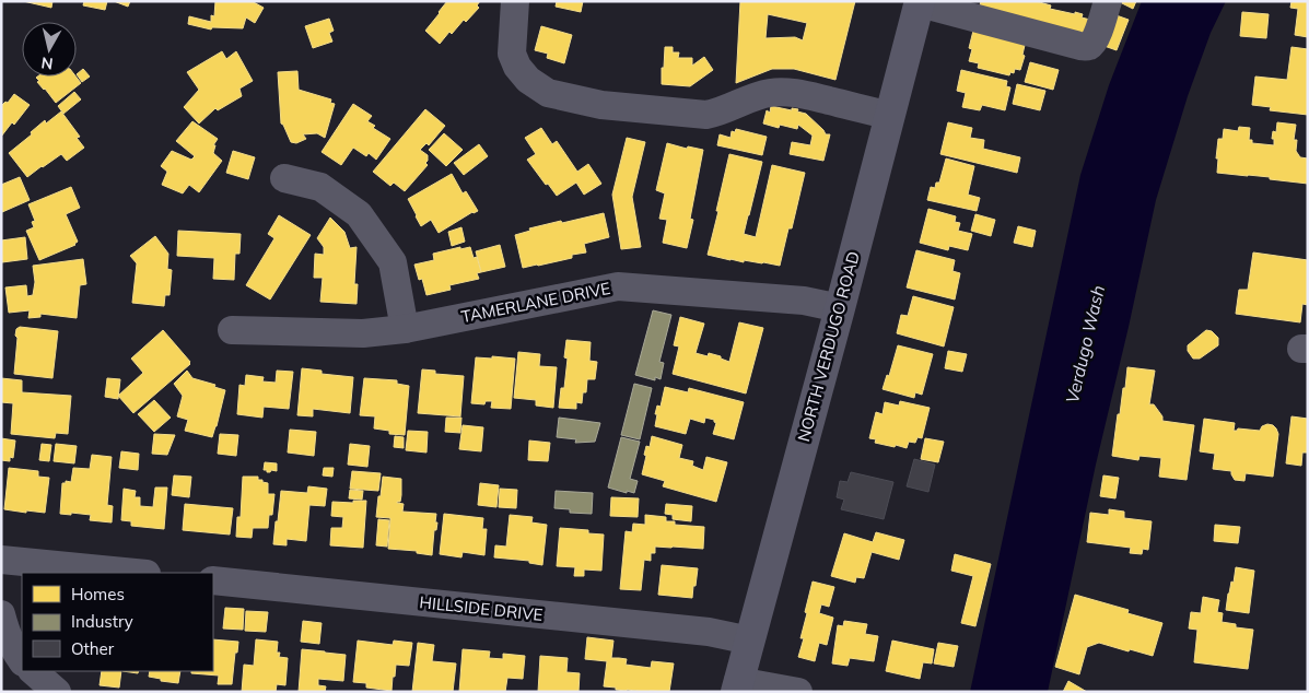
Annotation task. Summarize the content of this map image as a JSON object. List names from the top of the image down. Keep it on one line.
{"streets":{"main road":["NORTH VERDUGO ROAD"],"street":["TAMERLANE DRIVE","HILLSIDE DRIVE"]},"crossings":[["TAMERLANE DRIVE","NORTH VERDUGO ROAD"],["NORTH VERDUGO ROAD","HILLSIDE DRIVE"]],"water":["Verdugo Wash"],"legend":["Homes","Industry","Other"],"north":"bottom"}
